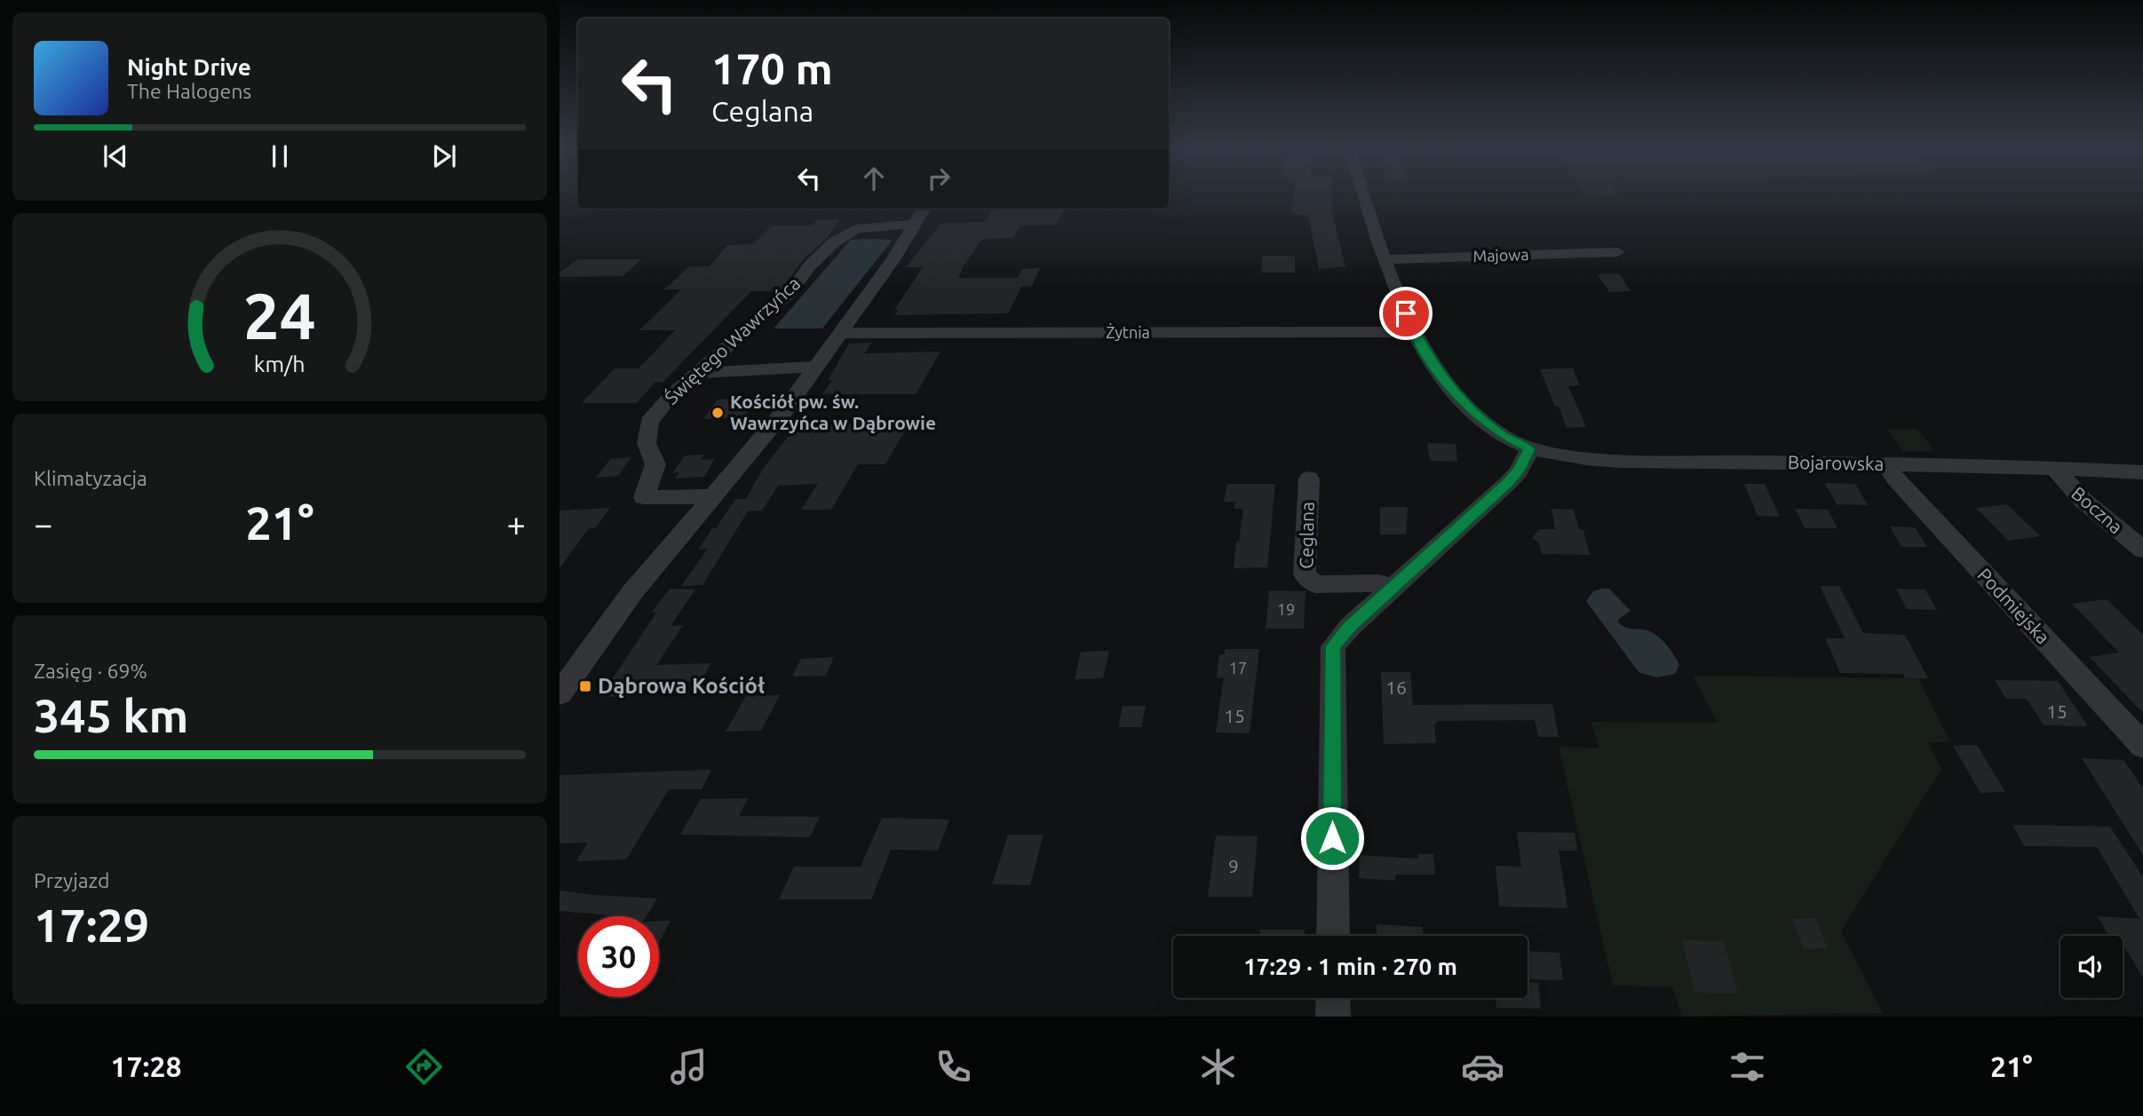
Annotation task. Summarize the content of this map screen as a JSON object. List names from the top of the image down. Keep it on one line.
{"streets":{"street":["Majowa","Żytnia","Świętego Wawrzyńca","Bojarowska","Boczna","Ceglana","Podmiejska"]},"crossings":[["Bojarowska","Boczna"],["Bojarowska","Podmiejska"]],"places":{"other":["Kościół pw. św. Wawrzyńca w Dąbrowie"],"transit":["Dąbrowa Kościół"]},"house_numbers":["19","17","16","15","15","9"],"page":{"turn":["170 m","Ceglana"],"song":["Night Drive","The Halogens"],"tile":["Klimatyzacja",["Zasięg · 69%","345 km"],["Przyjazd","17:29"]],"heat":["−","21°","+"],"limit":"30","trip":"17:29 · 1 min · 270 m","tabs":["17:28","21°"],"gauge":["24","km/h"]}}
